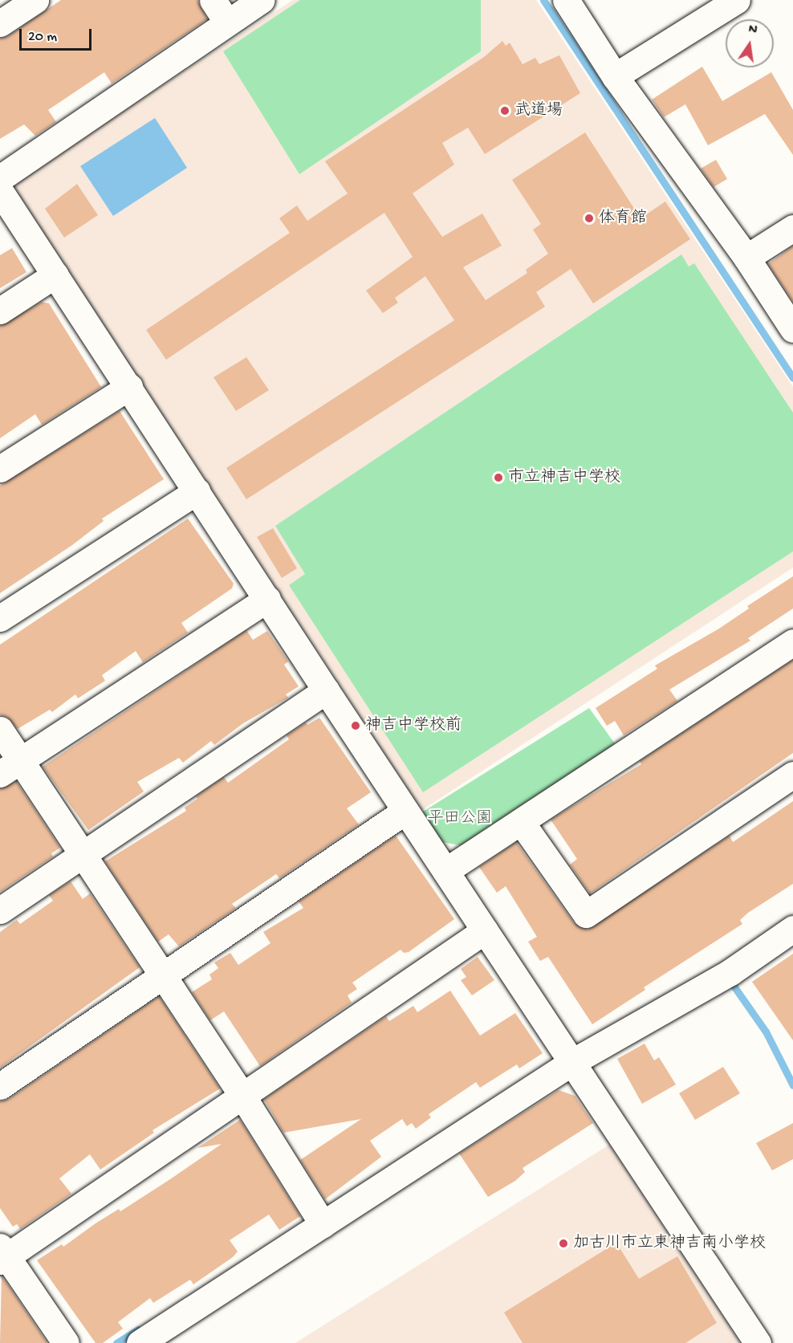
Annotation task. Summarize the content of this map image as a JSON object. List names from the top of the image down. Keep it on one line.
{"parks":["平田公園"],"places":["武道場","体育館","市立神吉中学校","神吉中学校前","加古川市立東神吉南小学校"],"scale_bar":"20 m","north":"top"}
